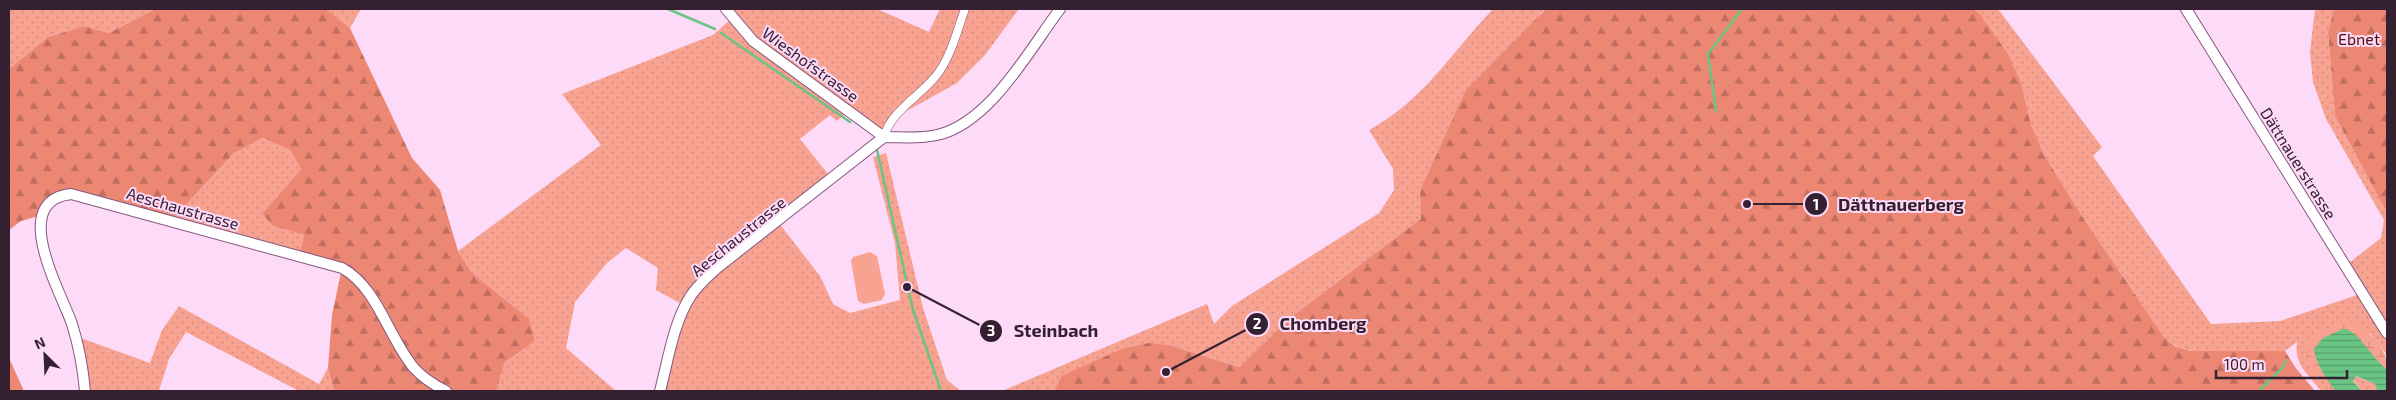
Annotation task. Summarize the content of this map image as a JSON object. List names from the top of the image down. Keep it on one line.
{"streets":{"street":["Wieshofstrasse","Dättnauerstrasse","Aeschaustrasse"]},"crossings":[["Wieshofstrasse","Aeschaustrasse"]],"parks":["Ebnet"],"places":["Dättnauerberg","Steinbach","Chomberg"],"scale_bar":"100 m","north":"top left"}
